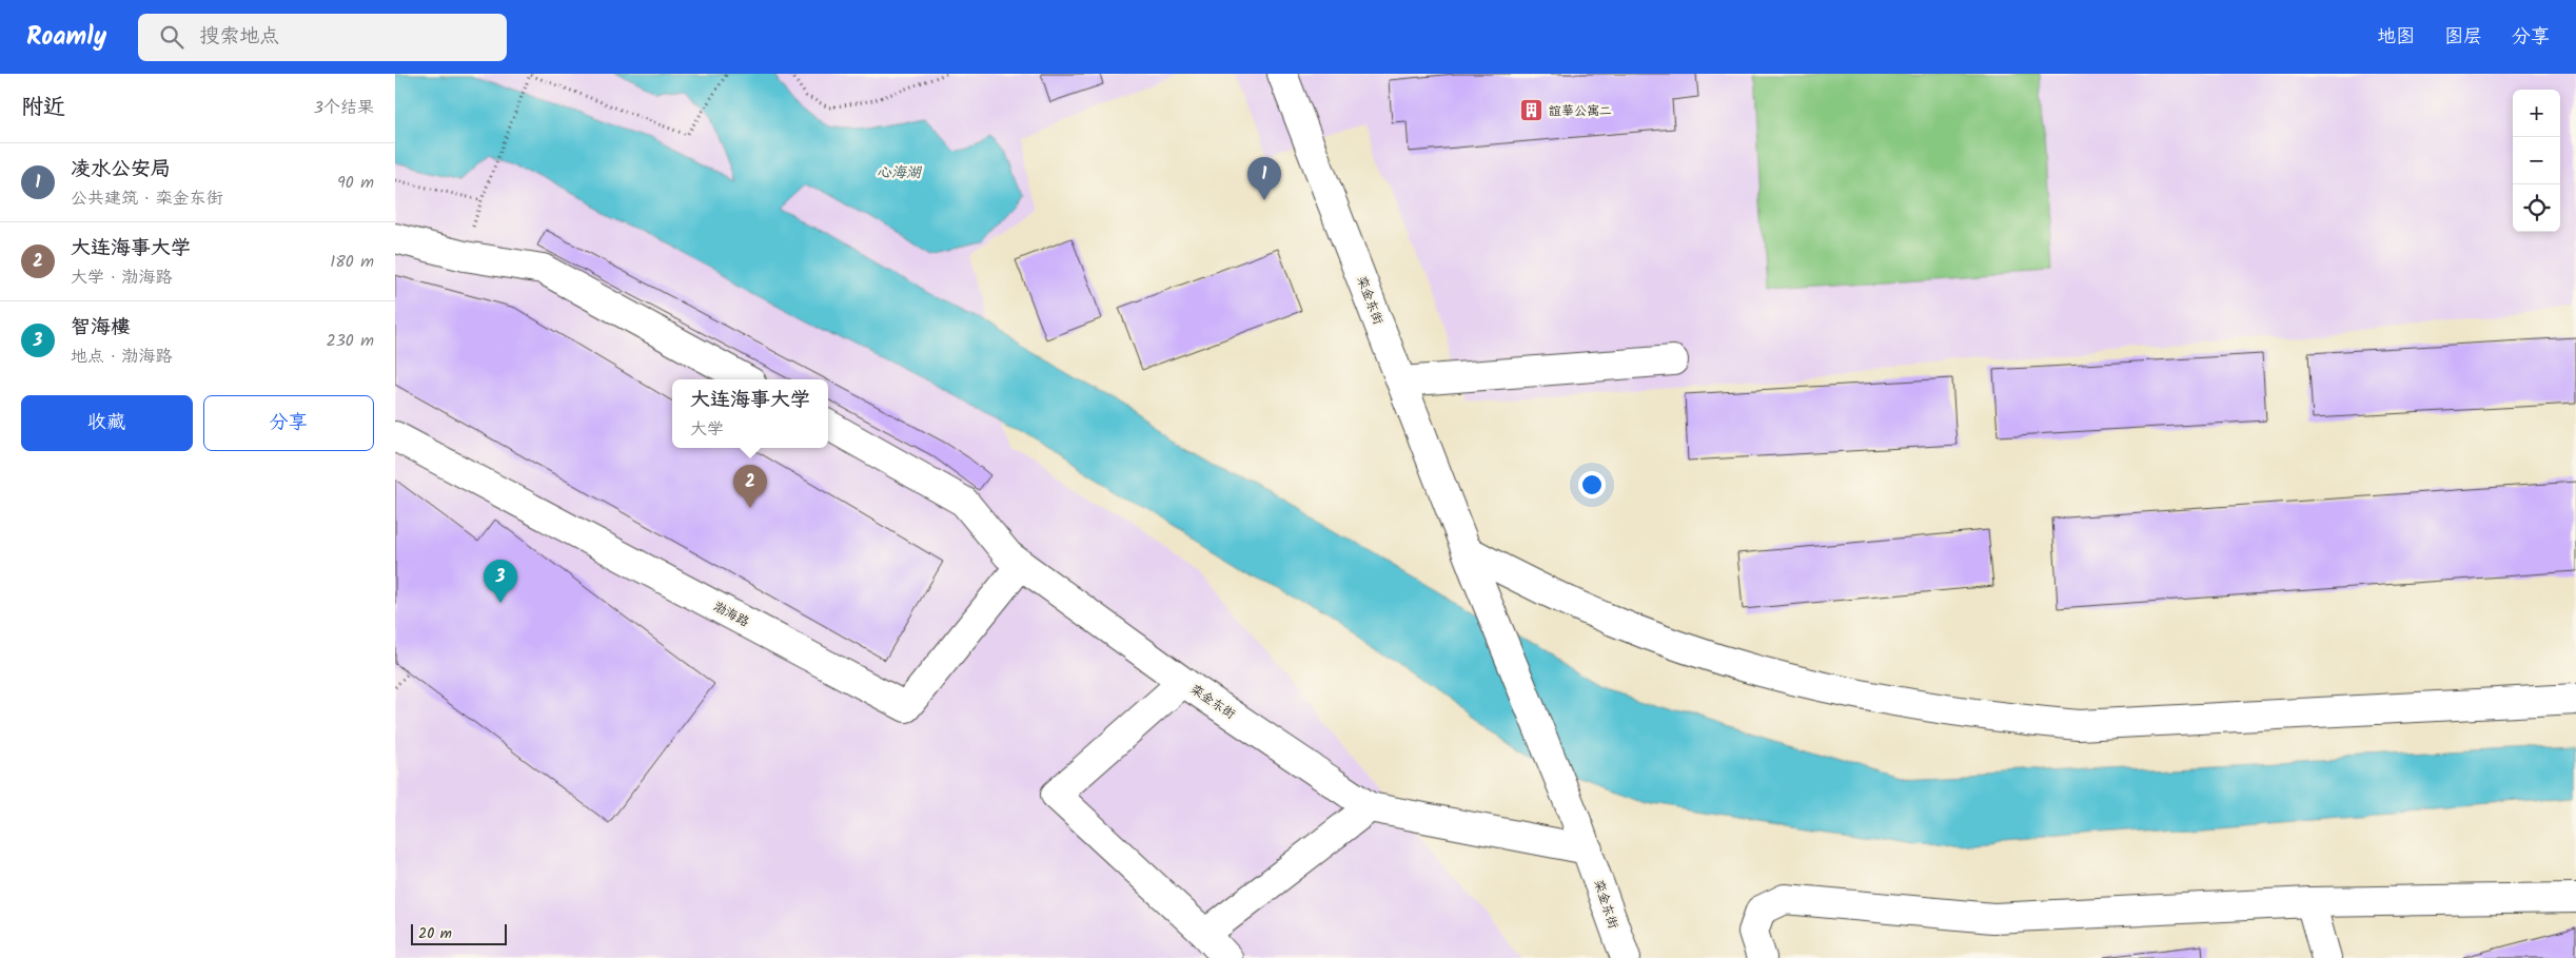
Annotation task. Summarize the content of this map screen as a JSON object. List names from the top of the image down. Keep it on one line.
{"streets":{"street":["栾金东街","渤海路"]},"water":["心海湖"],"places":{"building":["誼華公寓二"]},"scale_bar":"20 m","page":{"header":"Roamly","search":"搜索地点","nav":["地图","图层","分享"],"heading":["附近","3个结果"],"map_buttons":["+","−"],"list":[{"mark":"1","name":"凌水公安局","note":"公共建筑 · 栾金东街","value":"90 m"},{"mark":"2","name":"大连海事大学","note":"大学 · 渤海路","value":"180 m"},{"mark":"3","name":"智海樓","note":"地点 · 渤海路","value":"230 m"}],"pins":["1","2","3"],"buttons":["收藏","分享"],"popup":["大连海事大学","大学"],"scale":"20 m"}}
